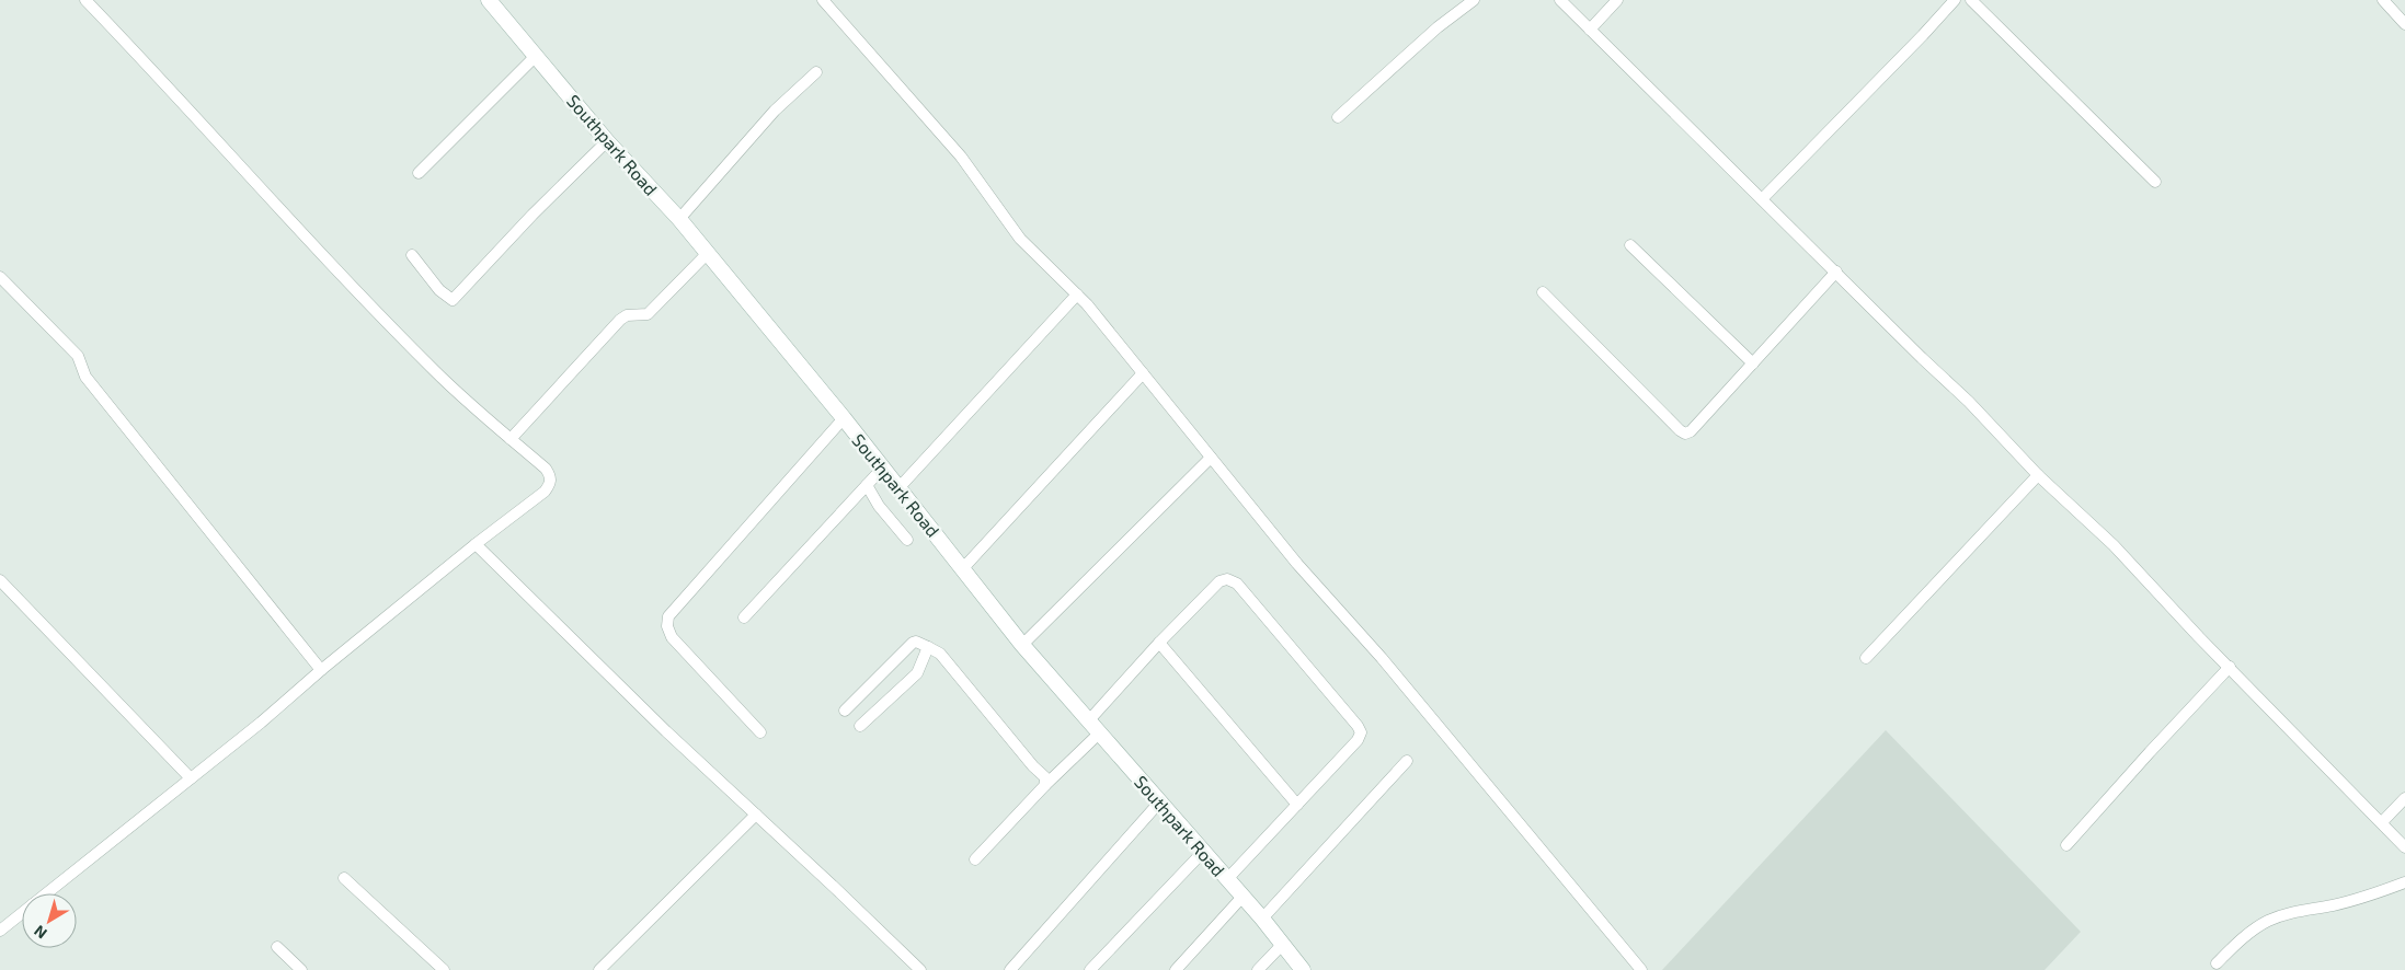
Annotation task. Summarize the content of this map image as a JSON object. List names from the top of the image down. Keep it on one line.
{"streets":{"street":["Southpark Road"]},"north":"bottom left"}
